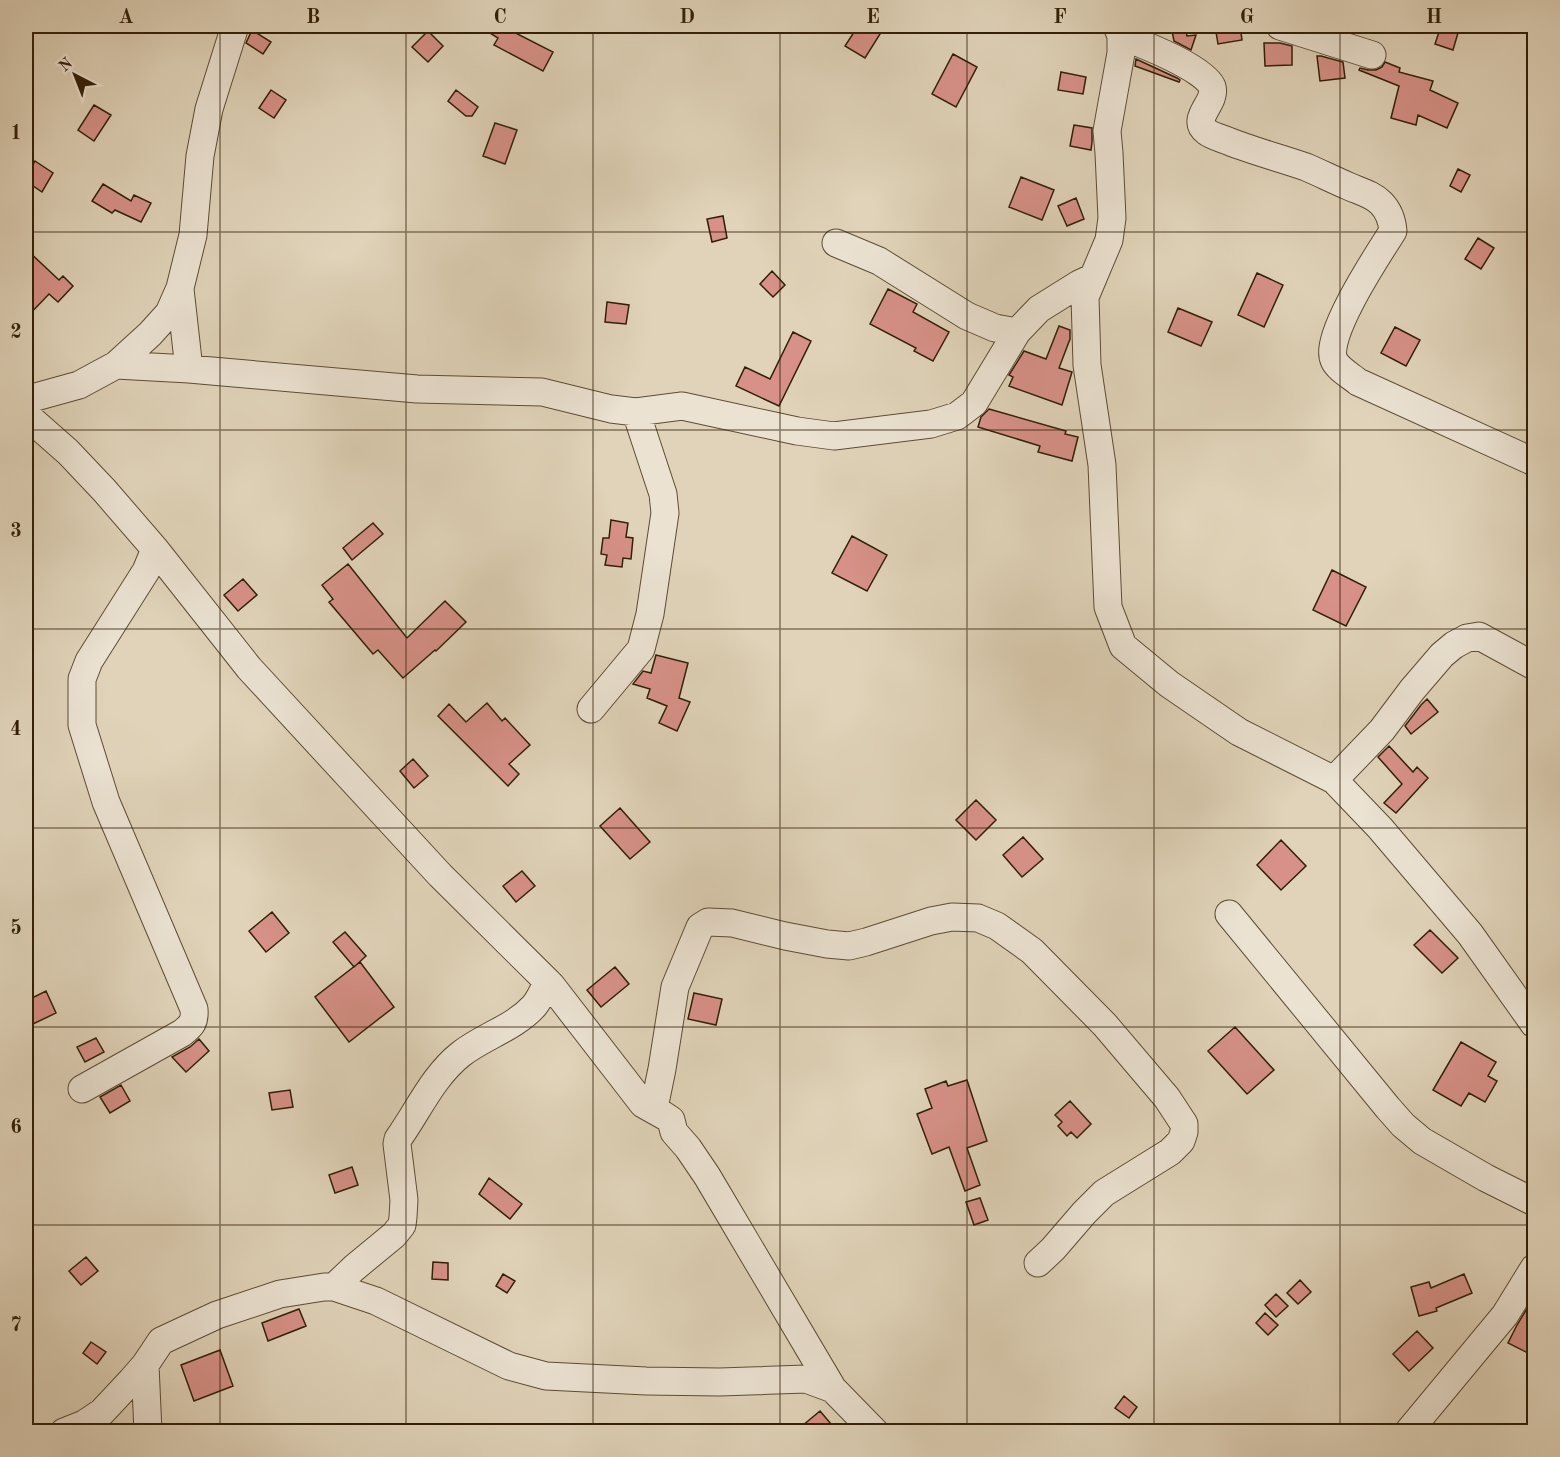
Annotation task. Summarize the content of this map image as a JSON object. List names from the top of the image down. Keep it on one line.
{"north":"top left","grid":{"columns":["A","B","C","D","E","F","G","H"],"rows":["1","2","3","4","5","6","7"]}}
